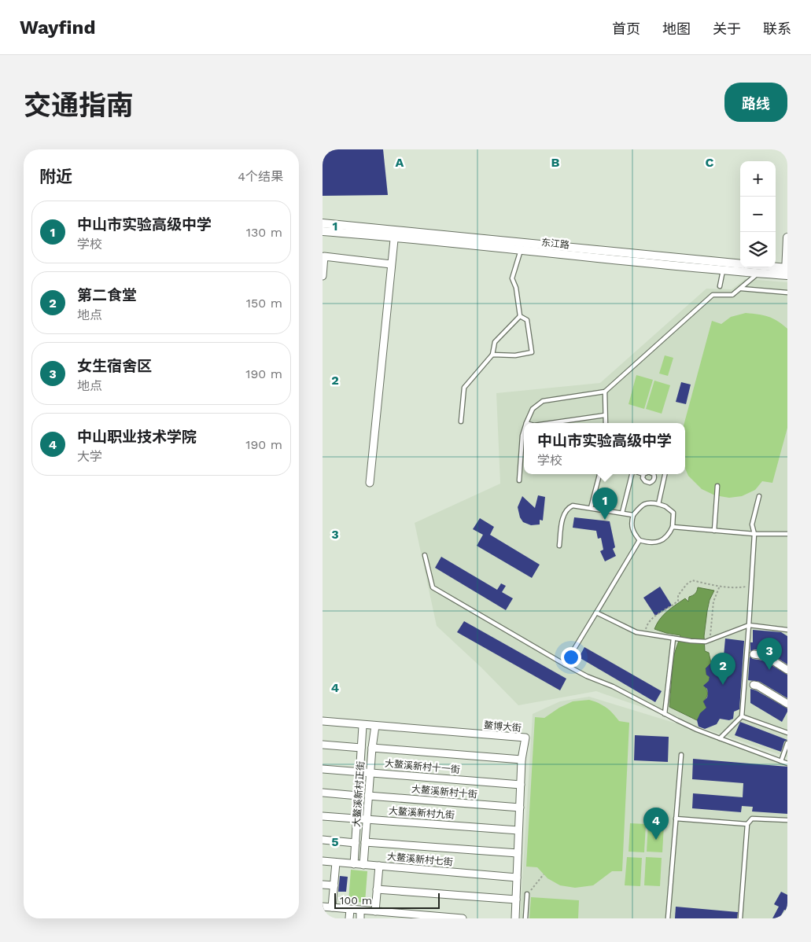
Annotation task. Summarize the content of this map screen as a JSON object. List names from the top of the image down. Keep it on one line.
{"streets":{"street":["东江路","鳌博大街","大鳌溪新村十一街","大鳌溪新村十街","大鳌溪新村正街","大鳌溪新村九街","大鳌溪新村七街"]},"crossings":[["鳌博大街","大鳌溪新村十一街"],["鳌博大街","大鳌溪新村十街"],["鳌博大街","大鳌溪新村正街"],["鳌博大街","大鳌溪新村九街"],["鳌博大街","大鳌溪新村七街"],["大鳌溪新村十一街","大鳌溪新村正街"],["大鳌溪新村十街","大鳌溪新村正街"],["大鳌溪新村正街","大鳌溪新村九街"],["大鳌溪新村正街","大鳌溪新村七街"]],"scale_bar":"100 m","page":{"header":"Wayfind","nav":["首页","地图","关于","联系"],"title":"交通指南","buttons":"路线","heading":["附近","4个结果"],"map_buttons":["+","−"],"list":[{"mark":"1","name":"中山市实验高级中学","note":"学校","value":"130 m"},{"mark":"2","name":"第二食堂","note":"地点","value":"150 m"},{"mark":"3","name":"女生宿舍区","note":"地点","value":"190 m"},{"mark":"4","name":"中山职业技术学院","note":"大学","value":"190 m"}],"popup":["中山市实验高级中学","学校"],"pins":["1","3","2","4"],"scale":"100 m"},"grid":{"columns":["A","B","C"],"rows":["1","2","3","4","5"]}}
